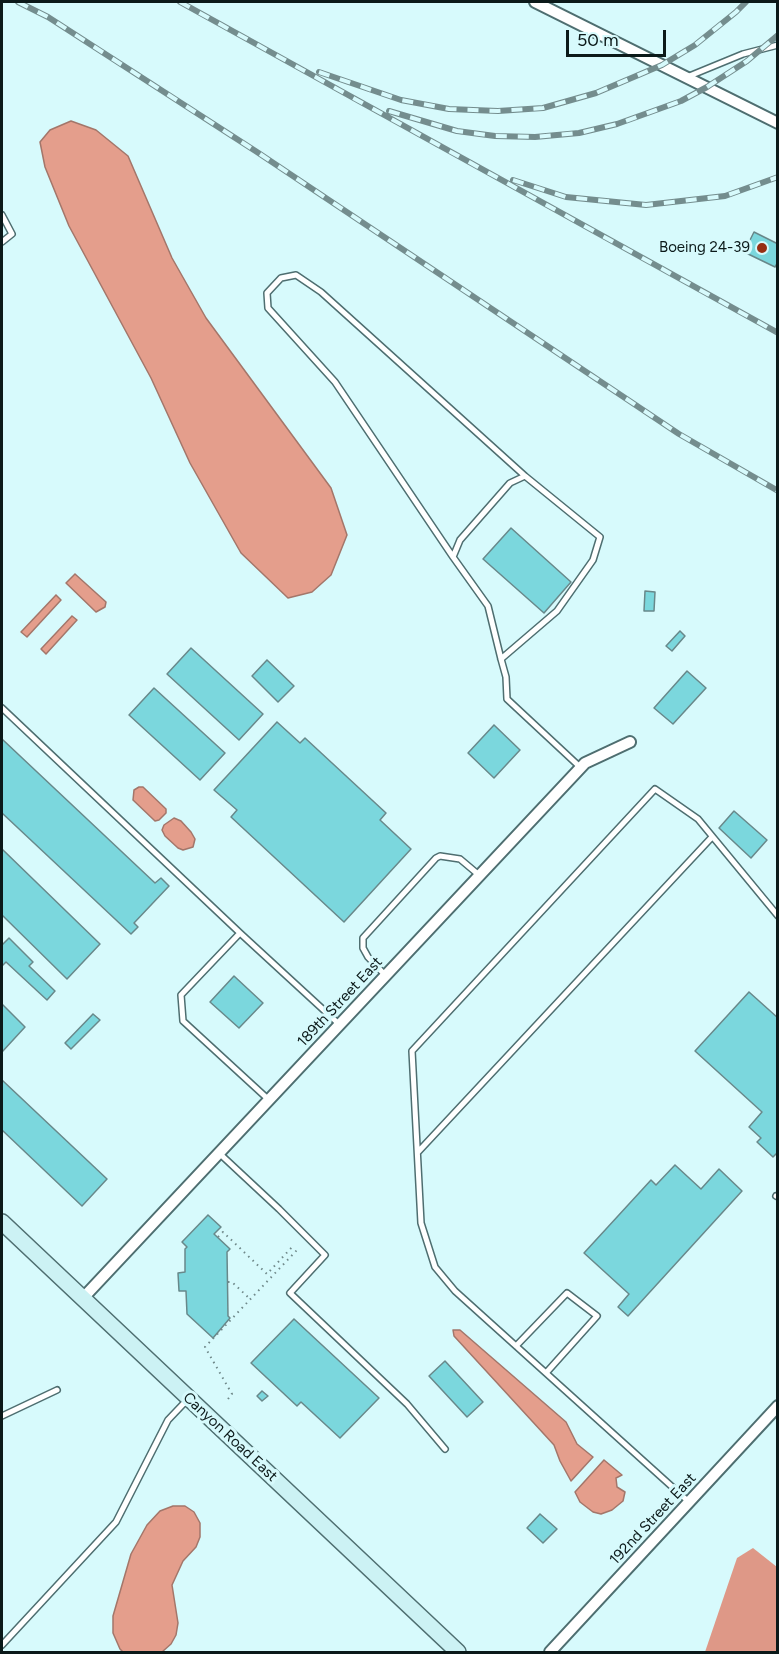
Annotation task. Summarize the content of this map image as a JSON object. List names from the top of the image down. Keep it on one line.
{"streets":{"main road":["Canyon Road East"],"street":["189th Street East","192nd Street East"]},"crossings":[["189th Street East","Canyon Road East"]],"places":["Boeing 24-39"],"scale_bar":"50 m"}
